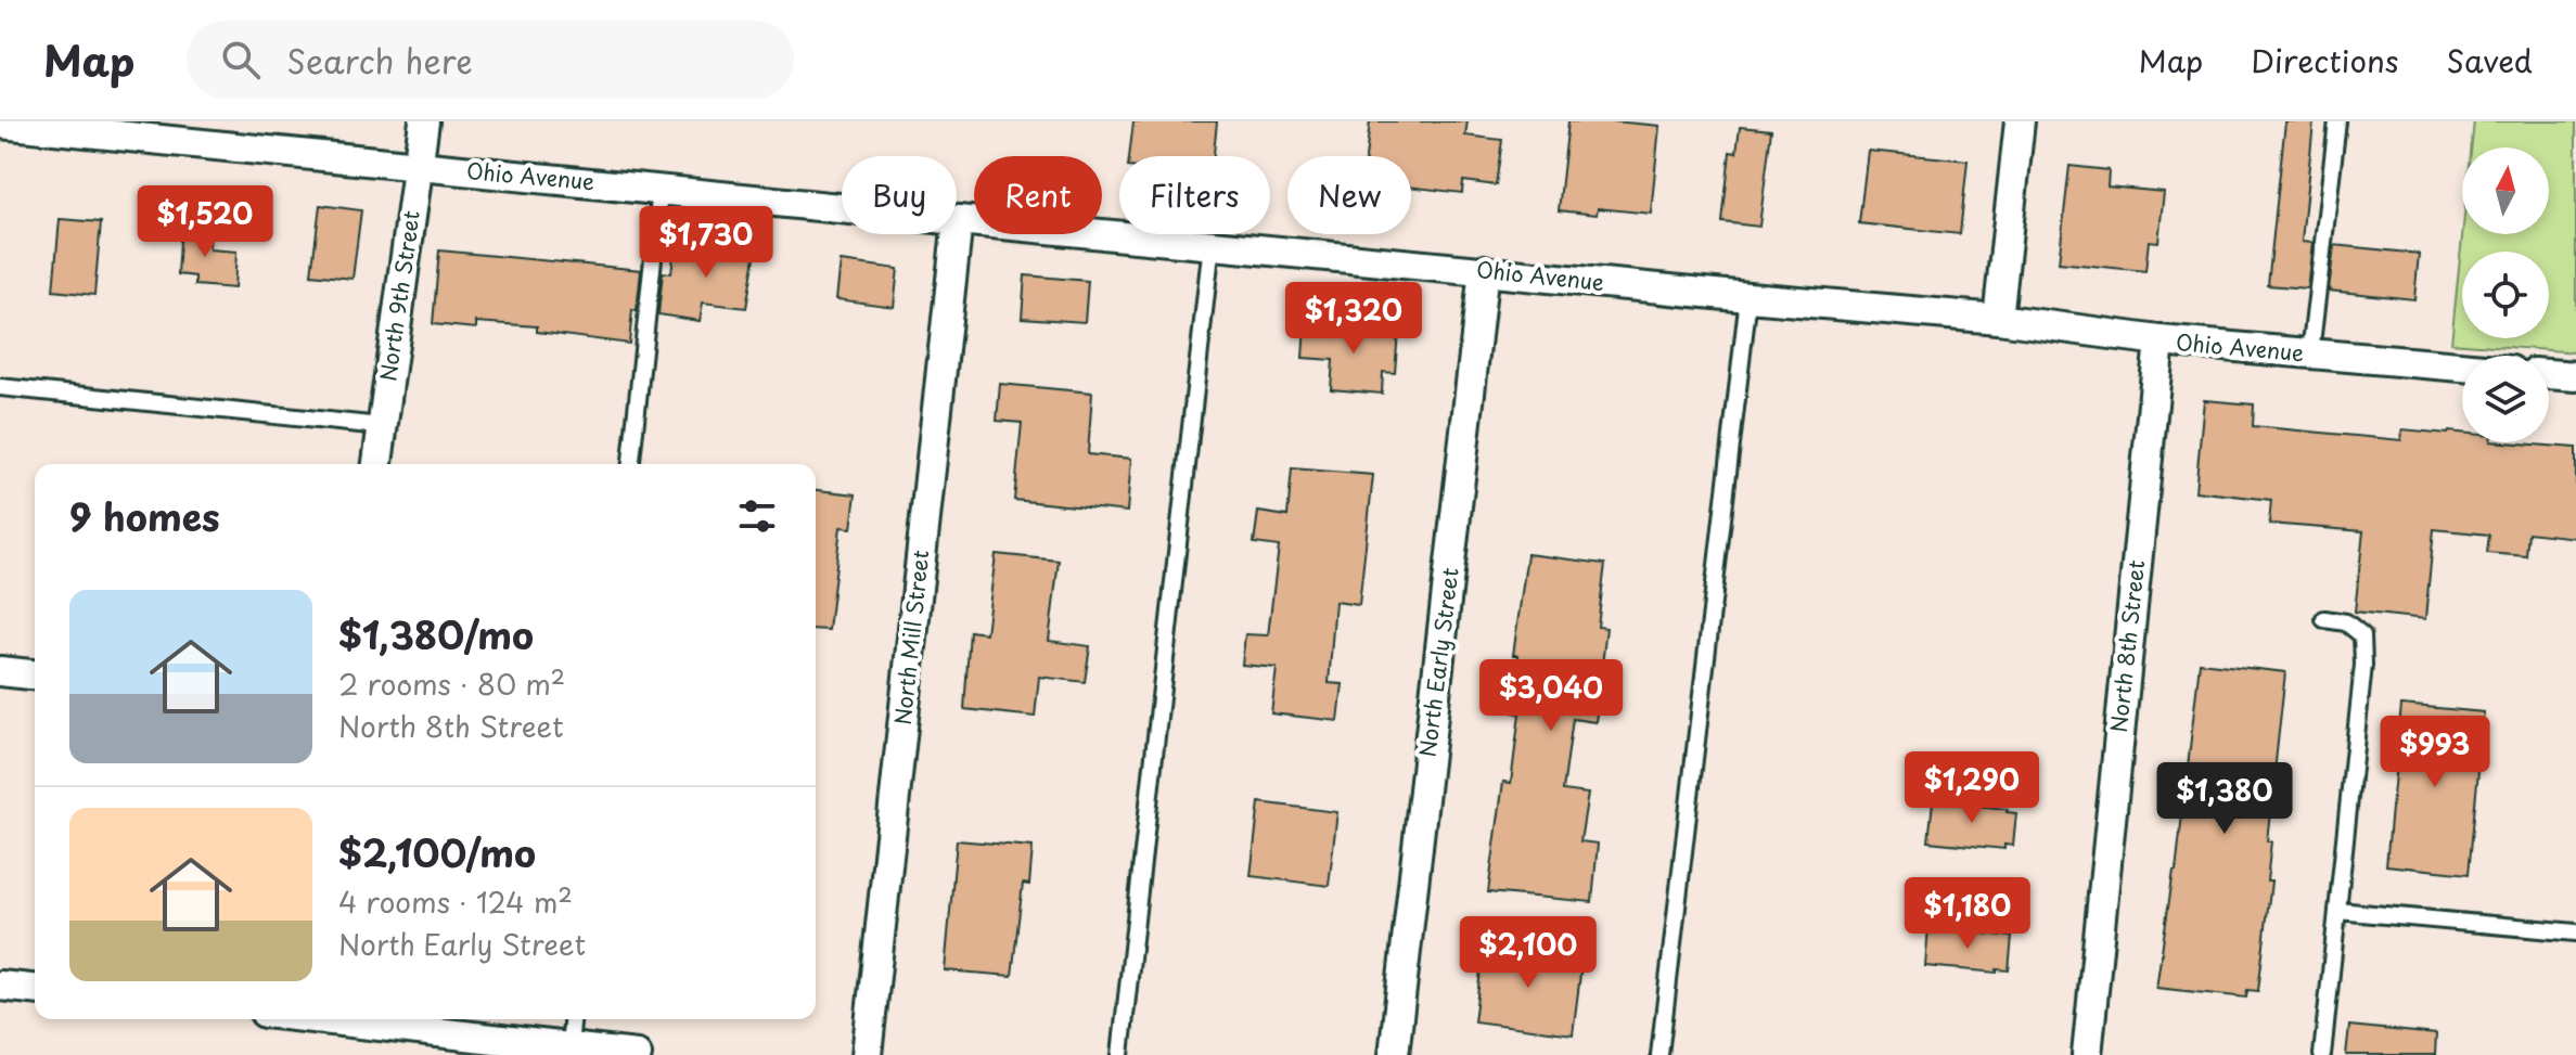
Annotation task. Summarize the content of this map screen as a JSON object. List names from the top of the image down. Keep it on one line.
{"streets":{"street":["Ohio Avenue","North 9th Street","North Mill Street","North 8th Street","North Early Street"]},"crossings":[["Ohio Avenue","North 9th Street"],["Ohio Avenue","North Mill Street"],["Ohio Avenue","North 8th Street"],["Ohio Avenue","North Early Street"]],"north":"top","page":{"header":"Map","search":"Search here","nav":["Map","Directions","Saved"],"chip":["Buy","Rent","Filters","New"],"price":["$1,520","$1,730","$1,320","$3,040","$993","$1,290","$1,380","$1,180","$2,100"],"heading":"9 homes","list":[{"name":"$1,380/mo","note":"2 rooms · 80 m² · North 8th Street"},{"name":"$2,100/mo","note":"4 rooms · 124 m² · North Early Street"}]}}
